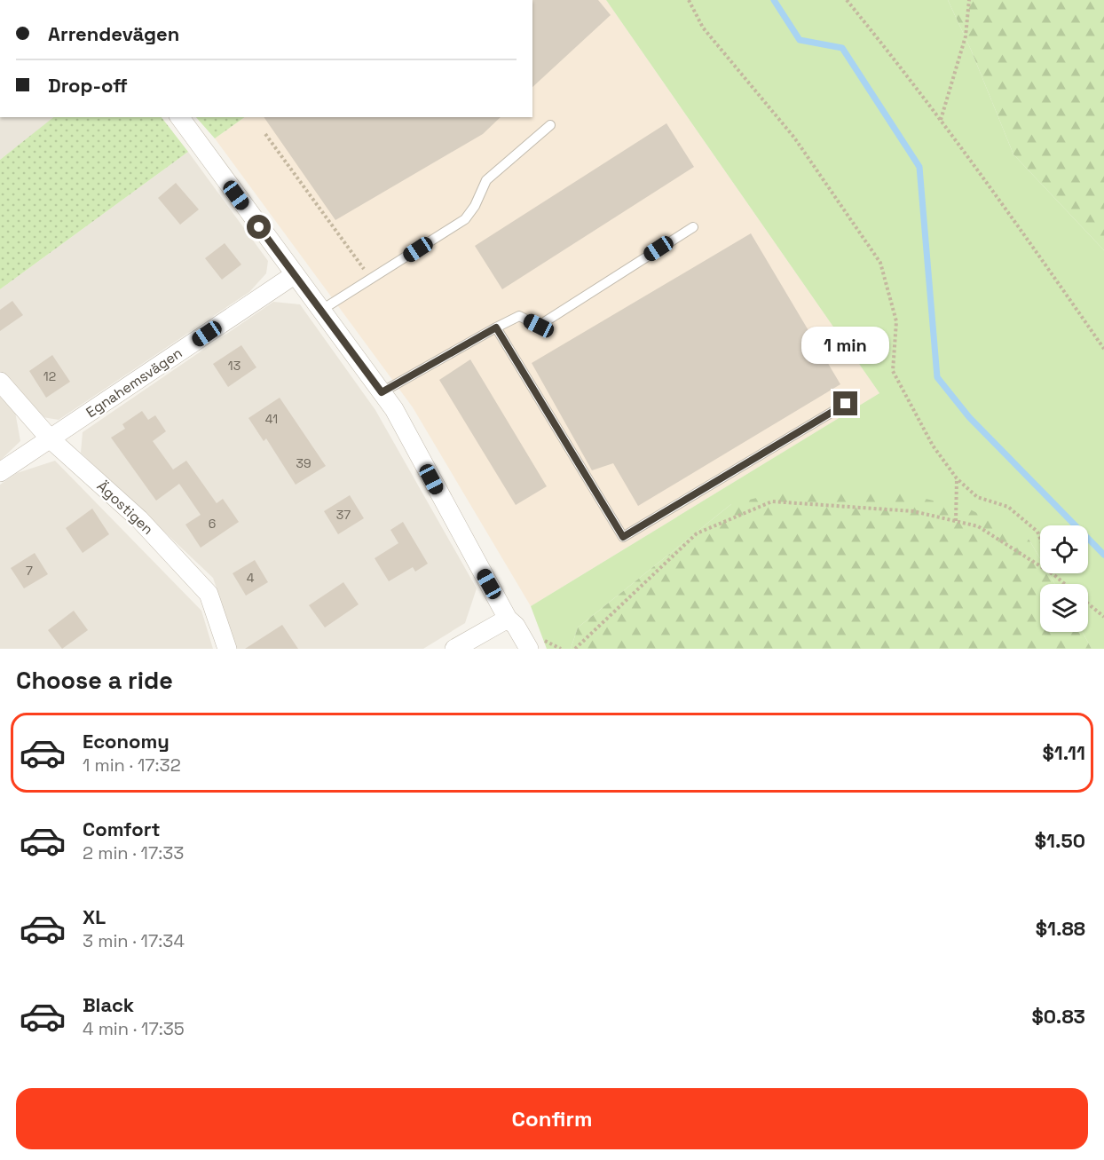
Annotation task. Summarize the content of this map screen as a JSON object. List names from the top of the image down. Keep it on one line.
{"streets":{"street":["Egnahemsvägen","Ägostigen"]},"crossings":[["Egnahemsvägen","Ägostigen"]],"house_numbers":["13","12","41","39","37","6","7","4"],"page":{"banner":["Arrendevägen","Drop-off"],"bubble":"1 min","heading":"Choose a ride","list":[{"name":"Economy","note":"1 min · 17:32","value":"$1.11"},{"name":"Comfort","note":"2 min · 17:33","value":"$1.50"},{"name":"XL","note":"3 min · 17:34","value":"$1.88"},{"name":"Black","note":"4 min · 17:35","value":"$0.83"}],"buttons":"Confirm"}}
